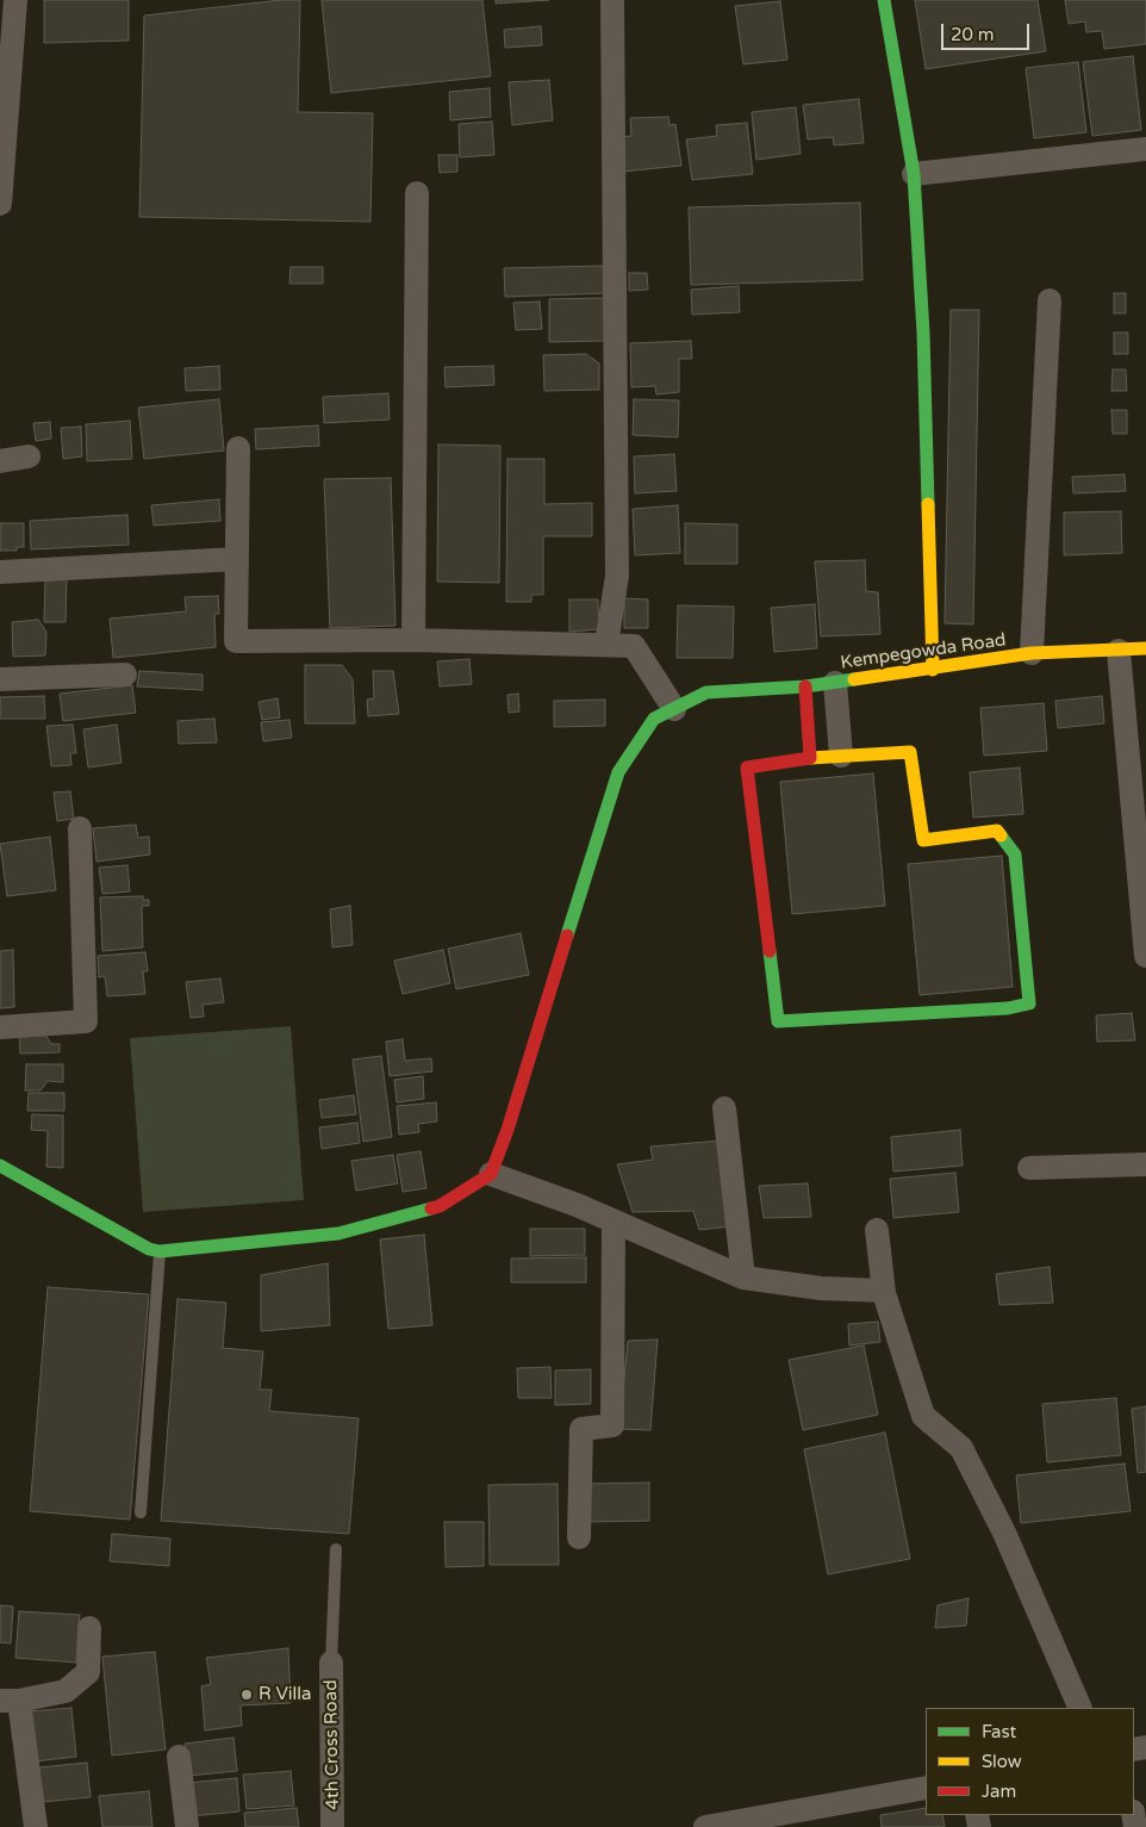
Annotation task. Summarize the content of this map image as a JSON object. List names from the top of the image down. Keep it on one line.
{"streets":{"street":["Kempegowda Road","4th Cross Road"]},"places":["R Villa"],"legend":["Fast","Slow","Jam"],"scale_bar":"20 m"}
